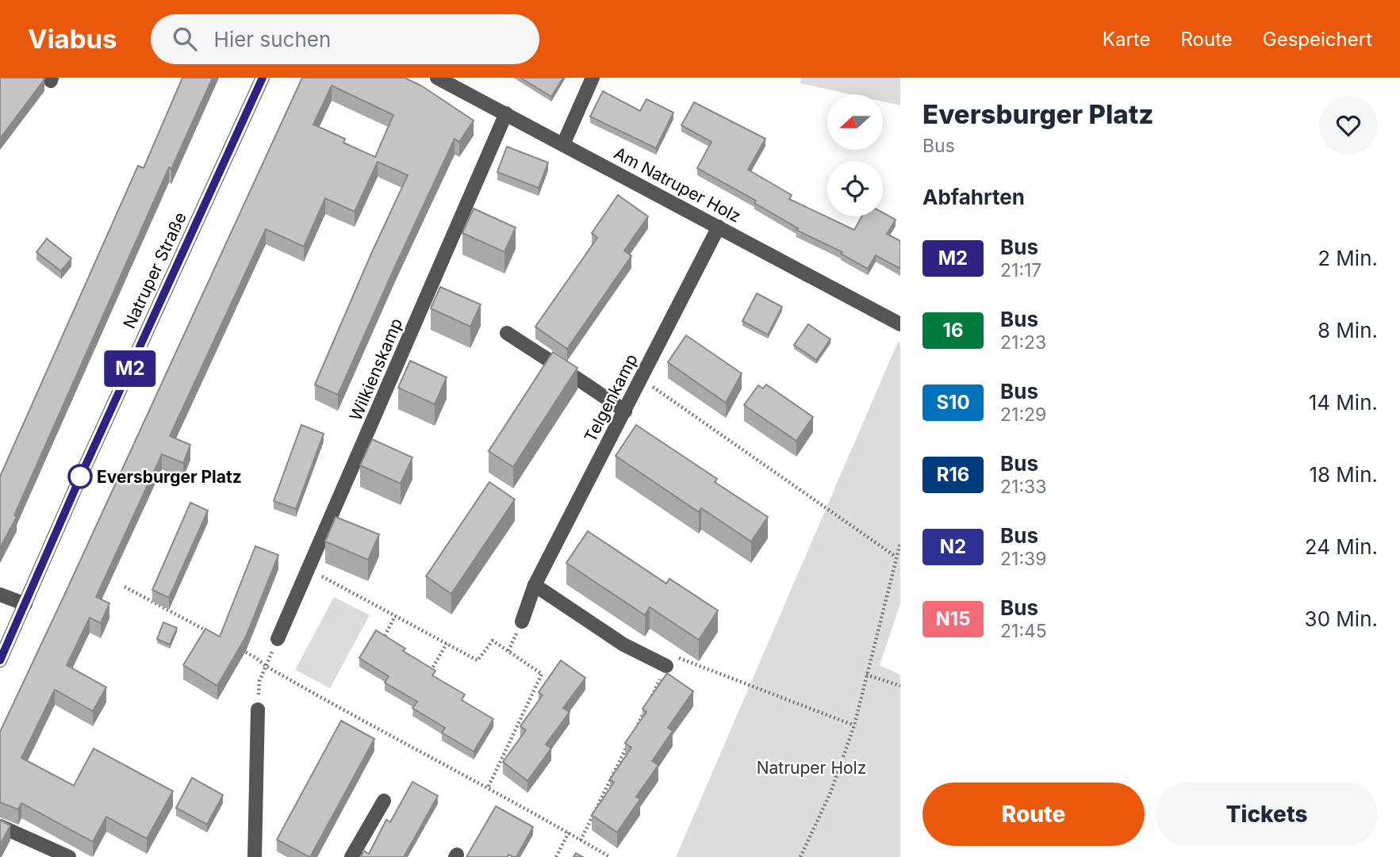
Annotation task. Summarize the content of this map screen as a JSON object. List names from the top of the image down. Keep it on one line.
{"streets":{"street":["Am Natruper Holz","Natruper Straße","Wilkienskamp","Telgenkamp"]},"crossings":[["Am Natruper Holz","Wilkienskamp"],["Am Natruper Holz","Telgenkamp"]],"parks":["Natruper Holz"],"places":["Eversburger Platz"],"lines":["bus line M2"],"north":"left","page":{"header":"Viabus","search":"Hier suchen","nav":["Karte","Route","Gespeichert"],"on_map":"M2","heading":[["Eversburger Platz","Bus"],"Abfahrten"],"list":[{"mark":"M2","name":"Bus","note":"21:17","value":"2 Min."},{"mark":"16","name":"Bus","note":"21:23","value":"8 Min."},{"mark":"S10","name":"Bus","note":"21:29","value":"14 Min."},{"mark":"R16","name":"Bus","note":"21:33","value":"18 Min."},{"mark":"N2","name":"Bus","note":"21:39","value":"24 Min."},{"mark":"N15","name":"Bus","note":"21:45","value":"30 Min."}],"buttons":["Route","Tickets"]}}
